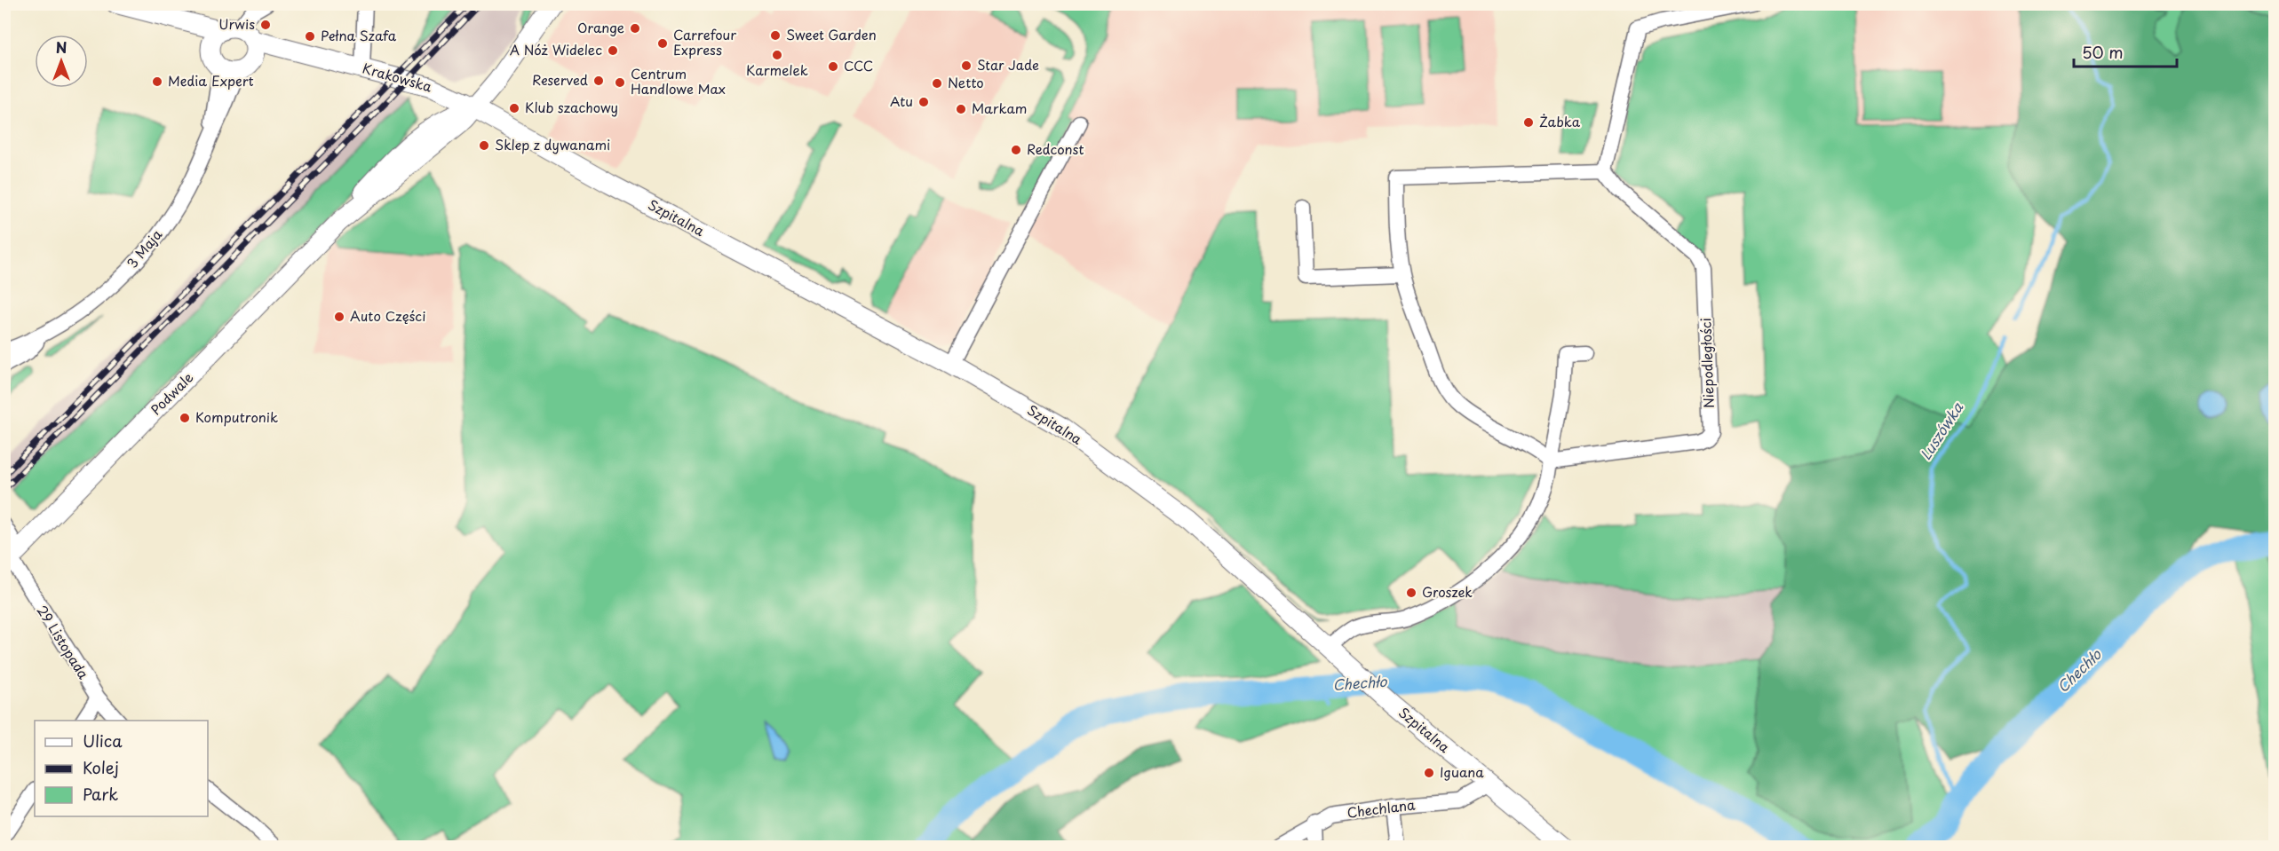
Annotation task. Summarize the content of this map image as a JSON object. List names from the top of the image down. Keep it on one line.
{"streets":{"street":["Krakowska","Szpitalna","3 Maja","Niepodległości","Podwale","29 Listopada","Chechlana"]},"crossings":[["Krakowska","Szpitalna"],["Krakowska","3 Maja"],["Krakowska","Podwale"],["Szpitalna","Podwale"],["Szpitalna","Chechlana"],["Podwale","29 Listopada"]],"water":["Luszówka","Chechło"],"places":["Urwis","Orange","Sweet Garden","Pełna Szafa","Carrefour Express","A Nóż Widelec","Karmelek","Star Jade","CCC","Reserved","Media Expert","Centrum Handlowe Max","Netto","Atu","Klub szachowy","Markam","Żabka","Sklep z dywanami","Redconst","Auto Części","Komputronik","Groszek","Iguana"],"legend":["Ulica","Kolej","Park"],"scale_bar":"50 m","north":"top"}
